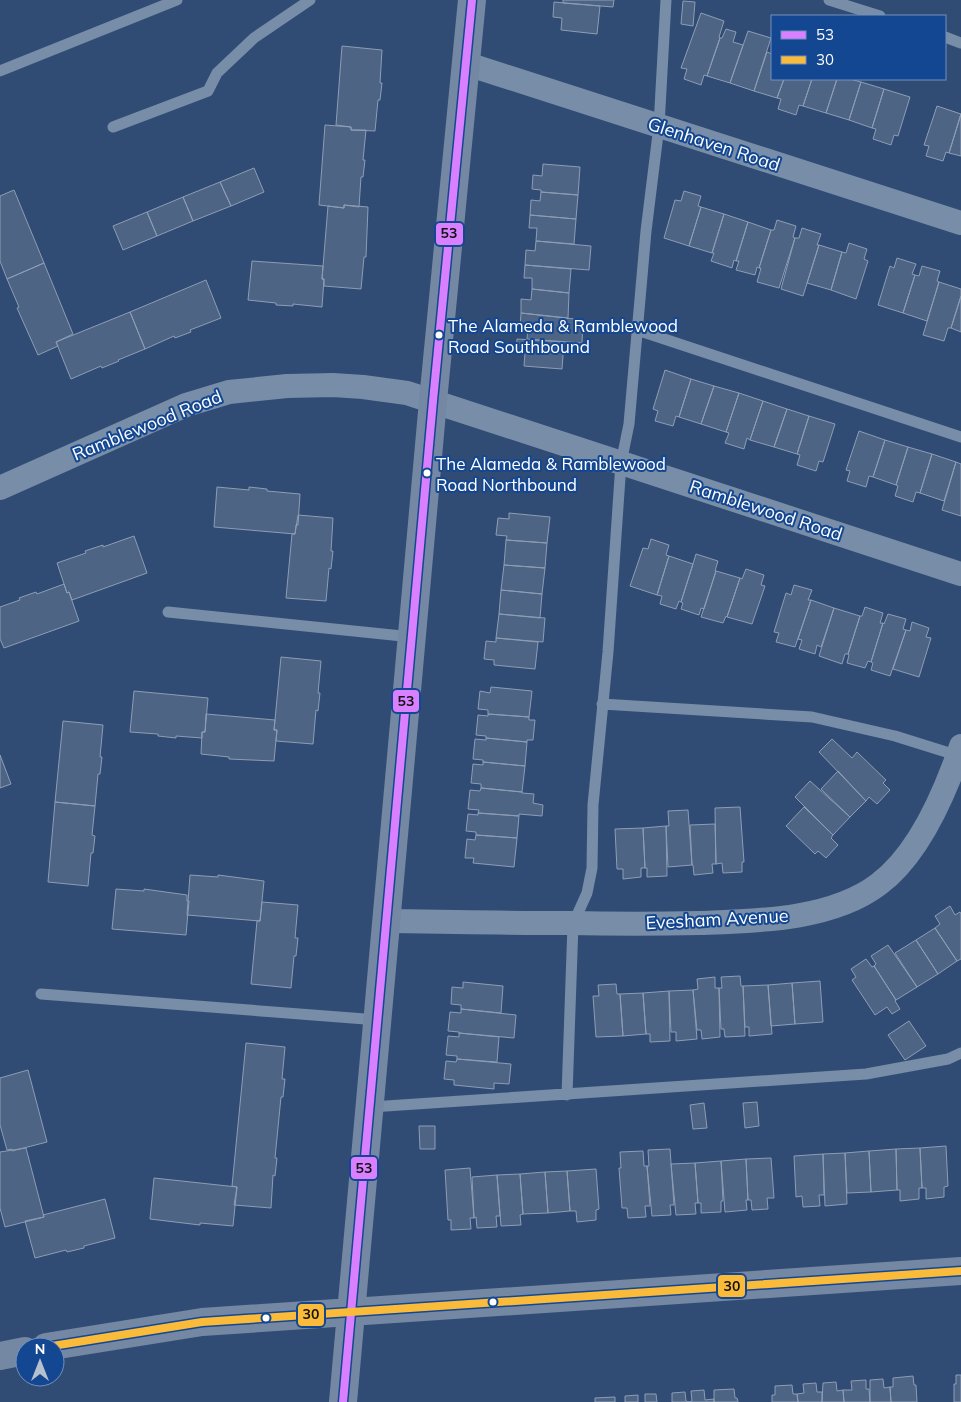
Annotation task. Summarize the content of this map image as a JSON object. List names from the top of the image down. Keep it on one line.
{"streets":{"street":["Glenhaven Road","Ramblewood Road","Evesham Avenue"]},"places":["The Alameda & Ramblewood Road Southbound","The Alameda & Ramblewood Road Northbound"],"lines":["transit line 53","transit line 30"],"legend":["53","30"],"north":"top"}
